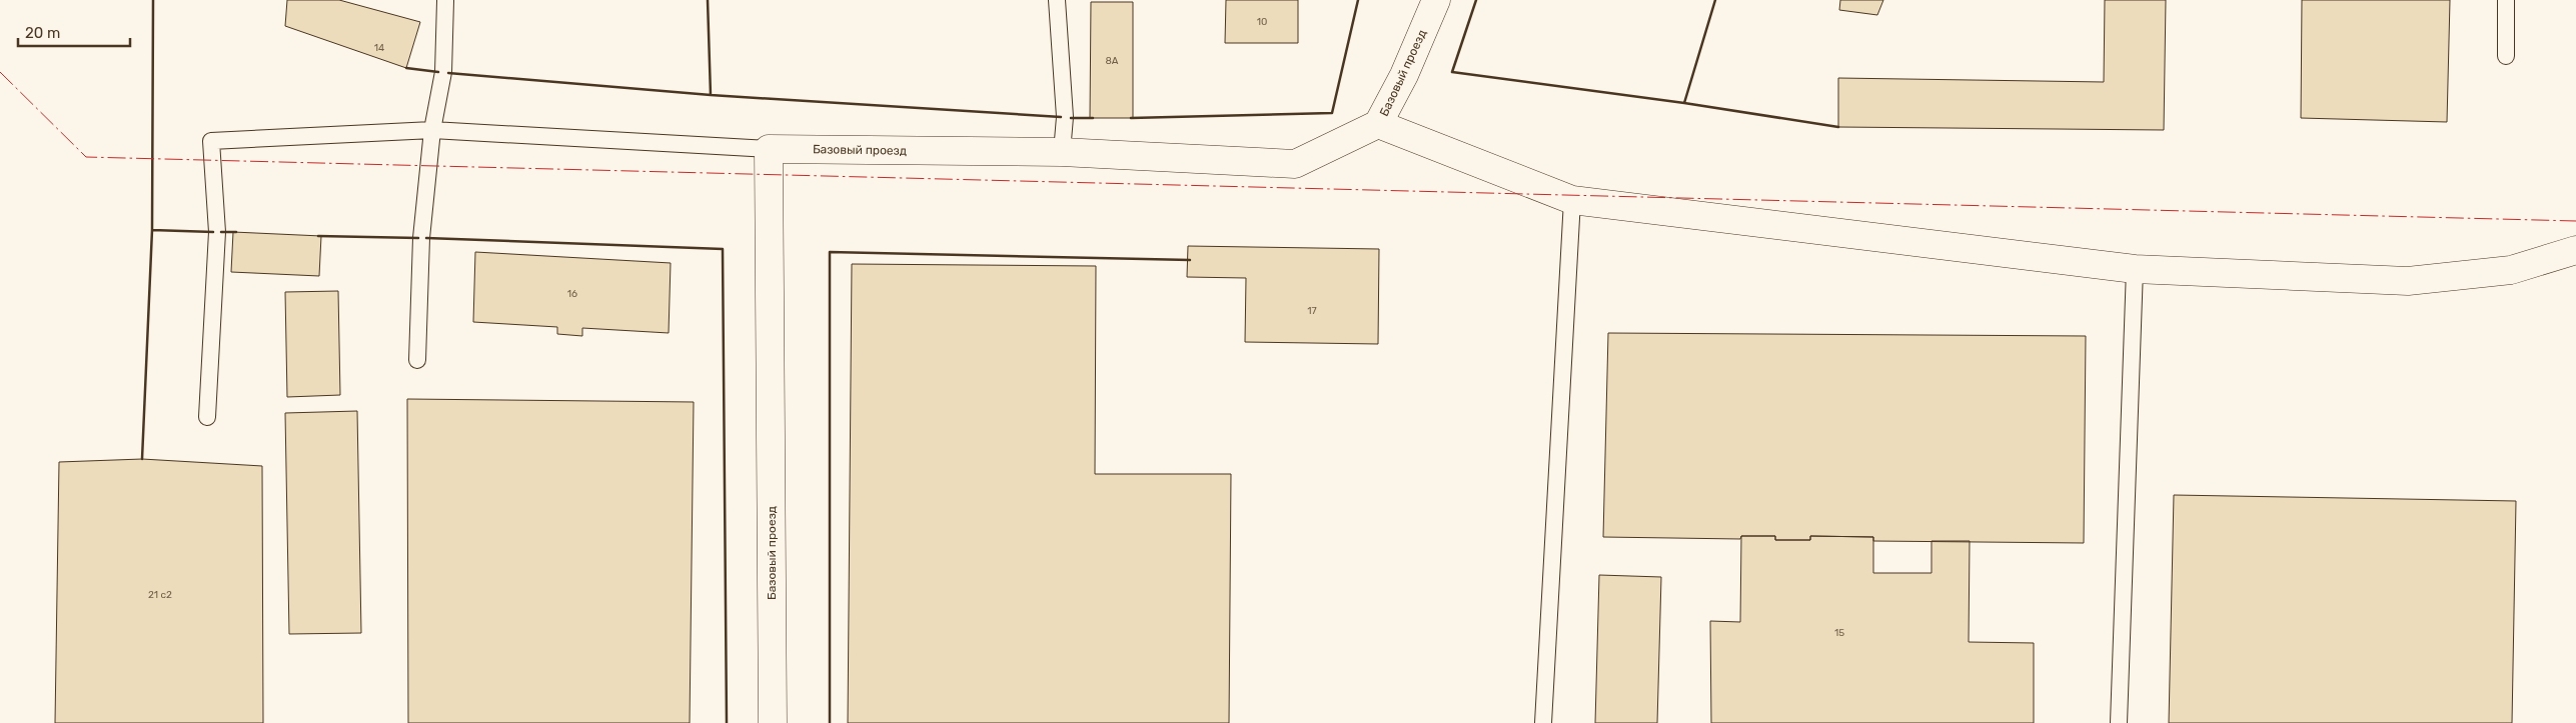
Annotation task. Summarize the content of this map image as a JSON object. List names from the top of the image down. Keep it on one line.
{"streets":{"street":["Базовый проезд"]},"house_numbers":["10","14","8А","16","17","21 с2","15"],"scale_bar":"20 m"}
